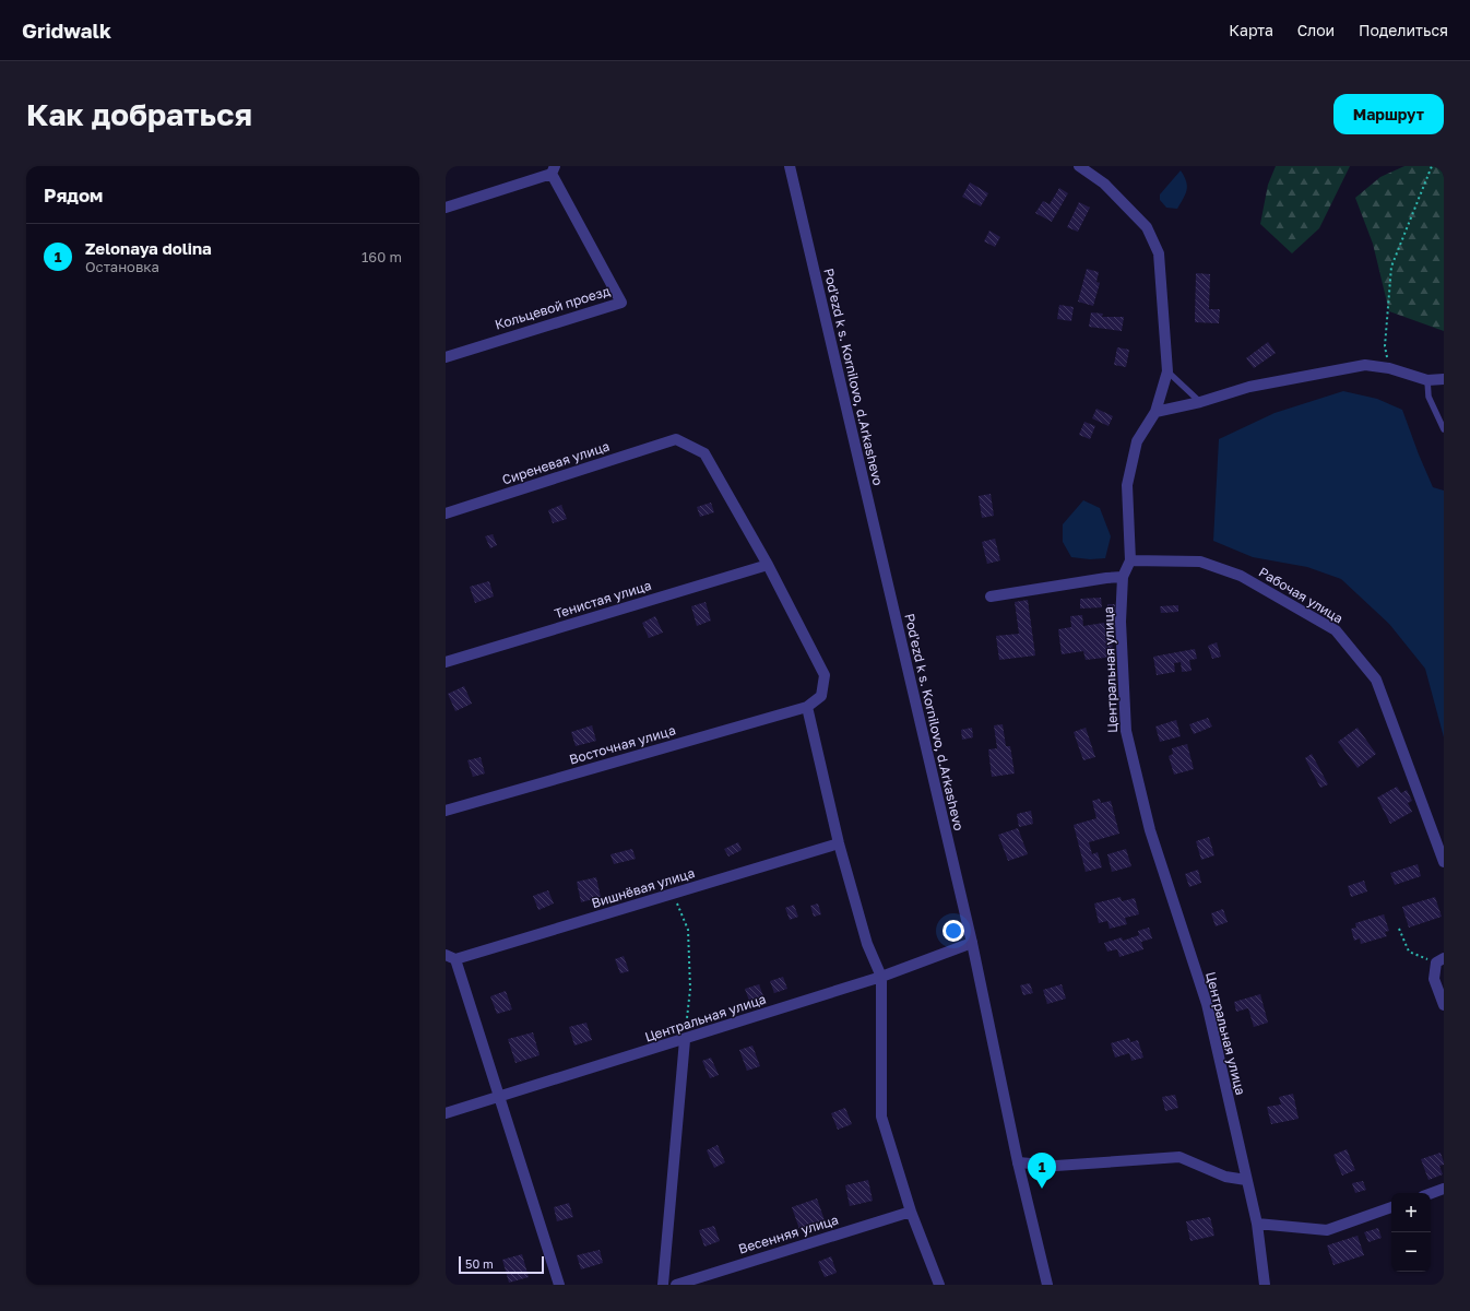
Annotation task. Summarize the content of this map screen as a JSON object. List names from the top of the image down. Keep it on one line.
{"streets":{"street":["Кольцевой проезд","Pod'ezd k s. Kornilovo, d.Arkashevo","Сиреневая улица","Рабочая улица","Тенистая улица","Центральная улица","Восточная улица","Вишнёвая улица","Весенняя улица"]},"crossings":[["Pod'ezd k s. Kornilovo, d.Arkashevo","Центральная улица"],["Сиреневая улица","Тенистая улица"],["Рабочая улица","Центральная улица"]],"scale_bar":"50 m","page":{"header":"Gridwalk","nav":["Карта","Слои","Поделиться"],"buttons":"Маршрут","title":"Как добраться","heading":"Рядом","list":[{"mark":"1","name":"Zelonaya dolina","note":"Остановка","value":"160 m"}],"pins":"1","map_buttons":["+","−"],"scale":"50 m"}}
